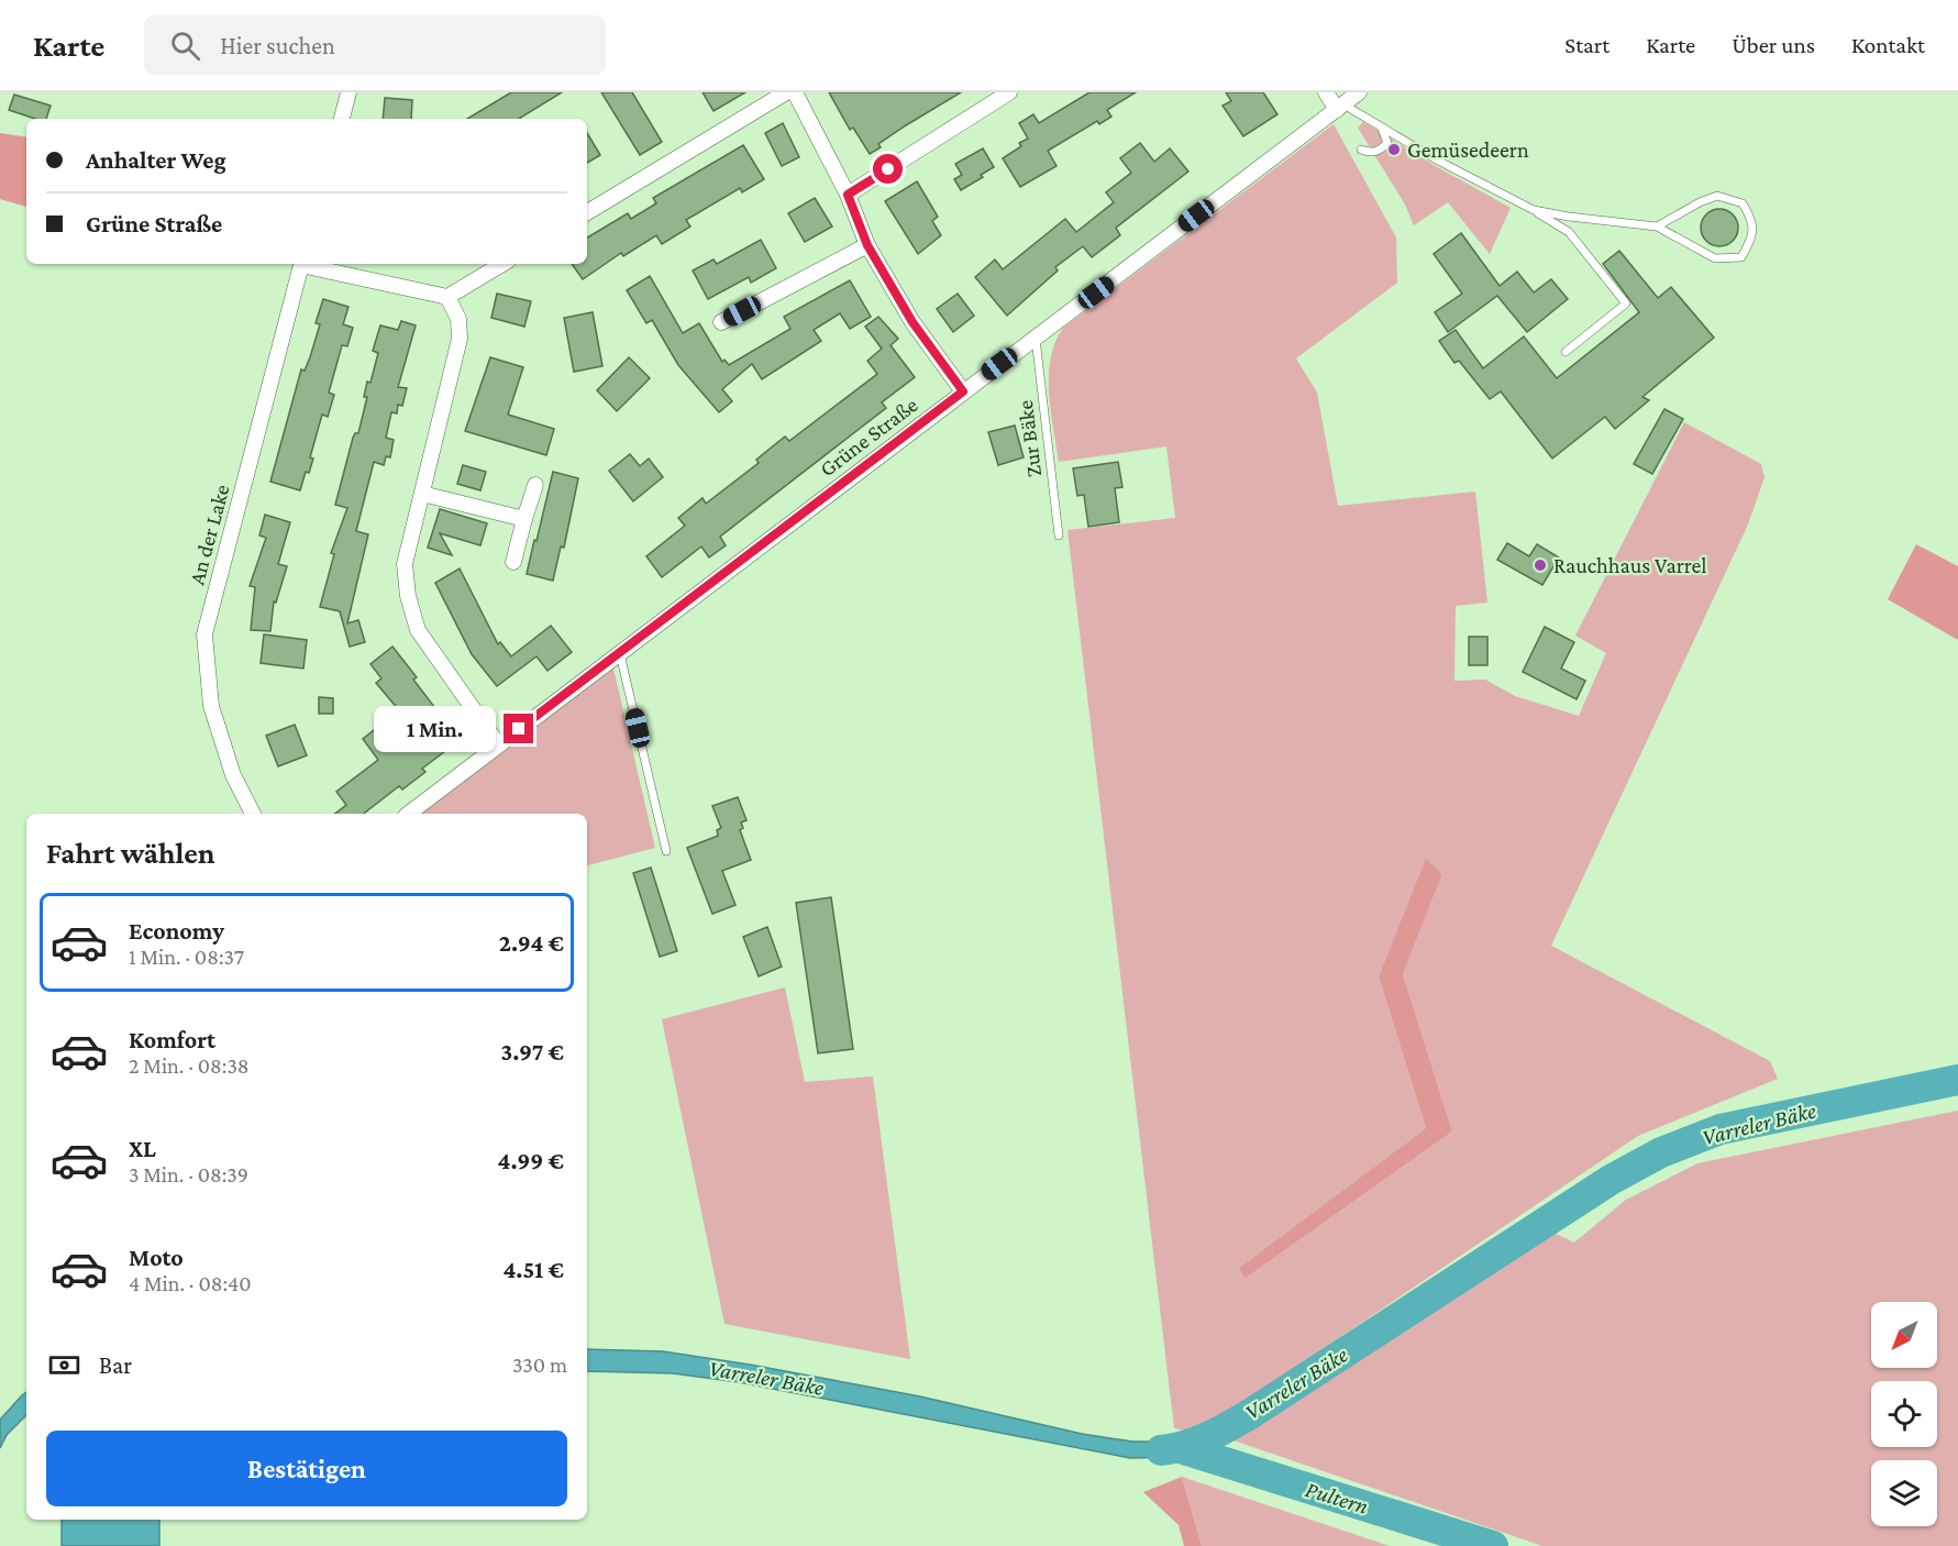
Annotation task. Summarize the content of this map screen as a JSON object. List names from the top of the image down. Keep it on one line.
{"streets":{"street":["Grüne Straße","An der Lake"],"lane":["Zur Bäke"]},"crossings":[["Grüne Straße","Zur Bäke"]],"water":["Varreler Bäke","Pultern"],"places":["Gemüsedeern","Rauchhaus Varrel"],"north":"bottom left","page":{"header":"Karte","search":"Hier suchen","nav":["Start","Karte","Über uns","Kontakt"],"banner":["Anhalter Weg","Grüne Straße"],"bubble":"1 Min.","heading":"Fahrt wählen","list":[{"name":"Economy","note":"1 Min. · 08:37","value":"2.94 €"},{"name":"Komfort","note":"2 Min. · 08:38","value":"3.97 €"},{"name":"XL","note":"3 Min. · 08:39","value":"4.99 €"},{"name":"Moto","note":"4 Min. · 08:40","value":"4.51 €"}],"pay":["Bar","330 m"],"buttons":"Bestätigen"}}
